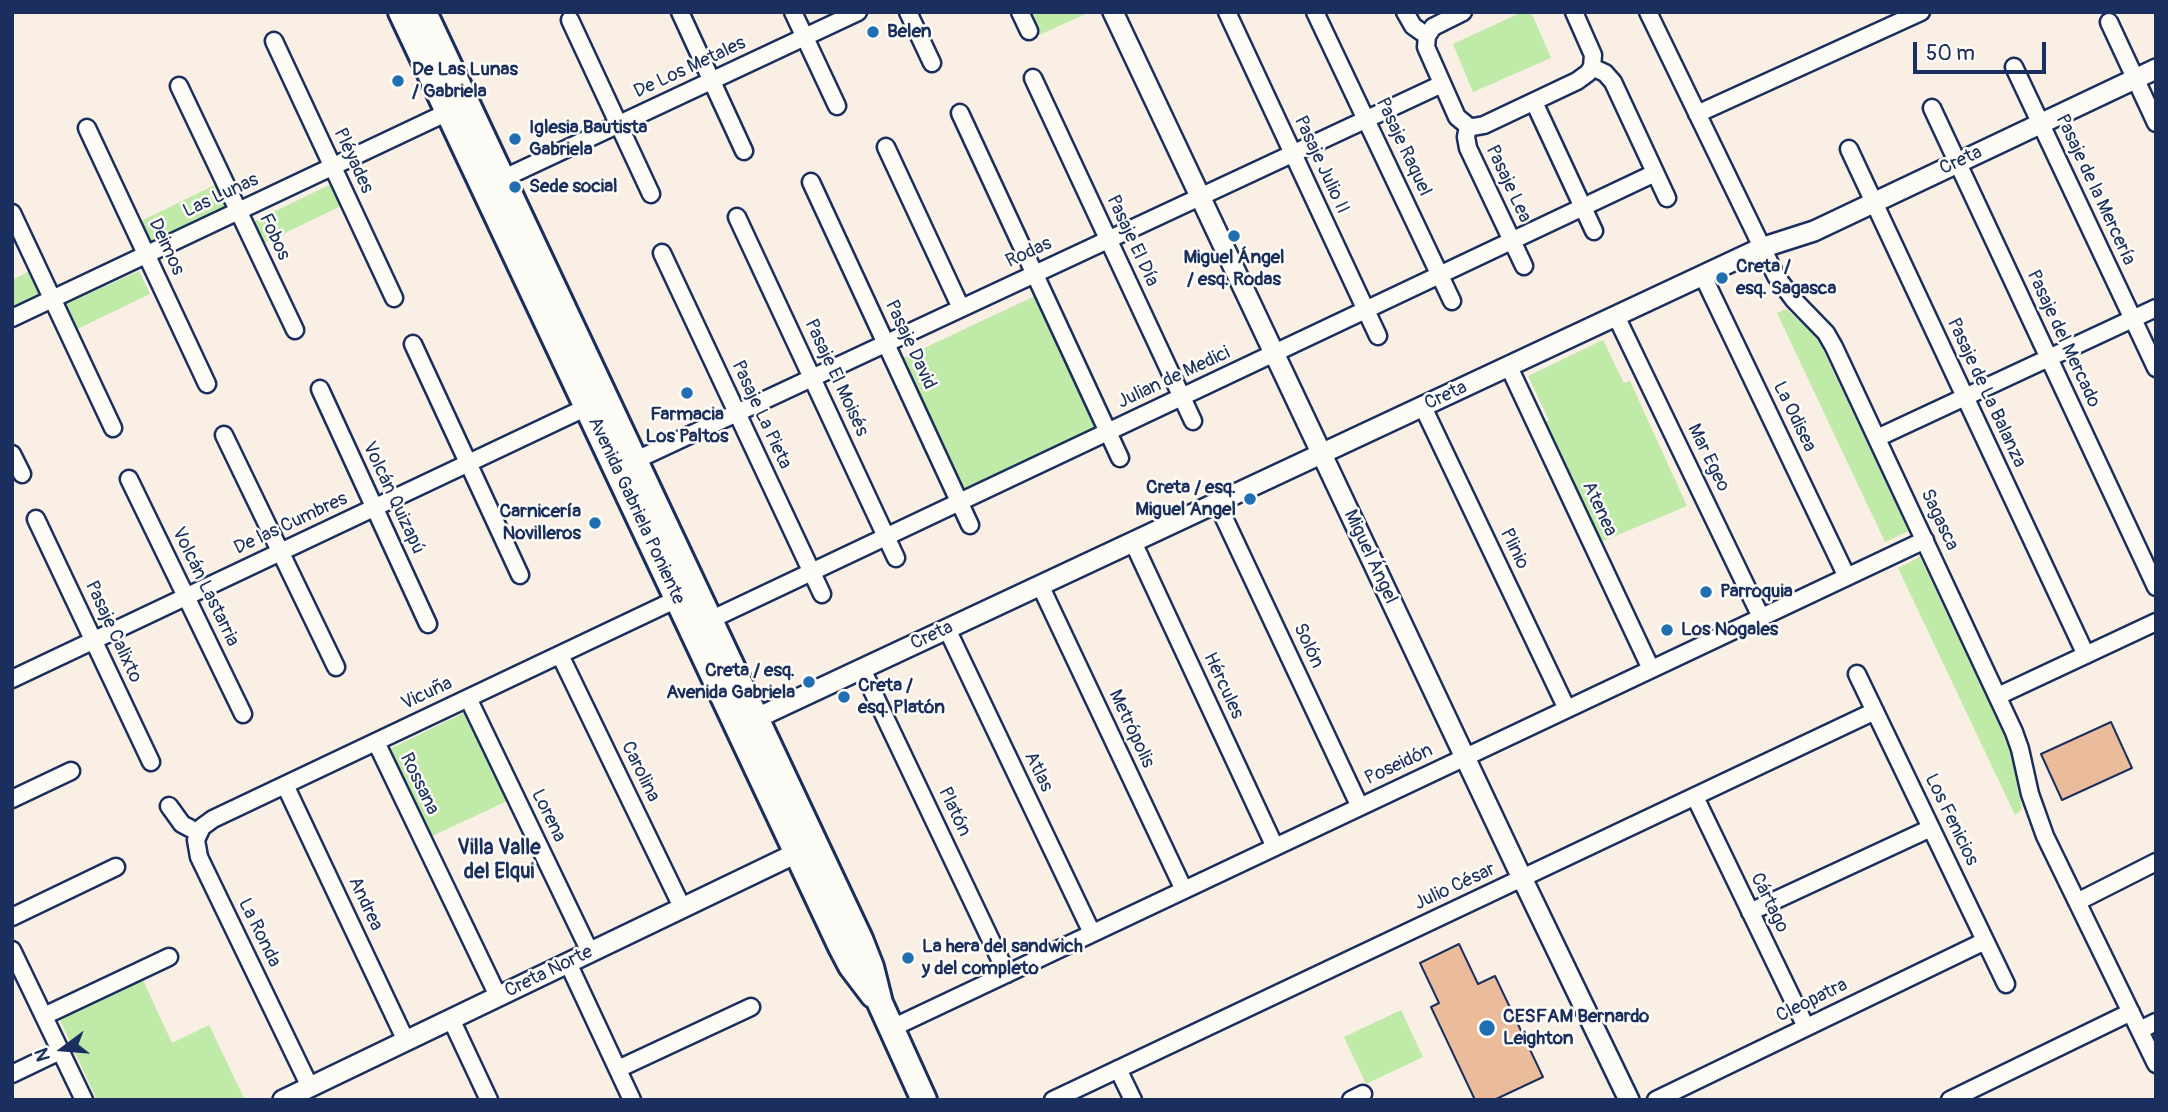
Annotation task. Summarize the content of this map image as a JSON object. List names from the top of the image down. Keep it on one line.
{"streets":{"main road":["Avenida Gabriela Poniente"],"street":["De Los Metales","Pasaje Raquel","Pléyades","Creta","Pasaje Julio II","Pasaje Lea","Pasaje de la Mercería","Las Lunas","Fobos","Pasaje El Día","Deimos","Rodas","Pasaje del Mercado","Pasaje David","Pasaje El Moisés","Julian de Medici","Pasaje de La Balanza","Pasaje La Pieta","La Odisea","Mar Egeo","Volcán Quizapú","Atenea","Sagasca","De las Cumbres","Plinio","Miguel Ángel","Volcán Lastarria","Pasaje Calixto","Solón","Hércules","Vicuña","Metrópolis","Poseidón","Carolina","Atlas","Rossana","Platón","Lorena","Los Fenicios","Julio César","Cártago","Andrea","La Ronda","Creta Norte","Cleopatra"]},"crossings":[["De Los Metales","Avenida Gabriela Poniente"],["Pasaje Raquel","Rodas"],["Pasaje Raquel","Julian de Medici"],["Pléyades","Las Lunas"],["Creta","Pasaje de la Mercería"],["Creta","Pasaje del Mercado"],["Creta","Pasaje de La Balanza"],["Creta","La Odisea"],["Creta","Mar Egeo"],["Creta","Atenea"],["Creta","Avenida Gabriela Poniente"],["Creta","Sagasca"],["Creta","Plinio"],["Creta","Miguel Ángel"],["Creta","Solón"],["Creta","Hércules"],["Creta","Metrópolis"],["Creta","Atlas"],["Creta","Platón"],["Pasaje Julio II","Rodas"],["Pasaje Julio II","Julian de Medici"],["Pasaje Lea","Rodas"],["Pasaje Lea","Julian de Medici"],["Las Lunas","Fobos"],["Las Lunas","Deimos"],["Las Lunas","Avenida Gabriela Poniente"],["Pasaje El Día","Rodas"],["Pasaje El Día","Julian de Medici"],["Rodas","Pasaje David"],["Rodas","Pasaje El Moisés"],["Rodas","Pasaje La Pieta"],["Rodas","Avenida Gabriela Poniente"],["Rodas","Miguel Ángel"],["Pasaje David","Julian de Medici"],["Pasaje El Moisés","Julian de Medici"],["Julian de Medici","Pasaje La Pieta"],["Julian de Medici","Avenida Gabriela Poniente"],["Julian de Medici","Miguel Ángel"],["La Odisea","Poseidón"],["Mar Egeo","Poseidón"],["Volcán Quizapú","De las Cumbres"],["Atenea","Poseidón"],["Avenida Gabriela Poniente","De las Cumbres"],["Avenida Gabriela Poniente","Vicuña"],["Avenida Gabriela Poniente","Poseidón"],["Avenida Gabriela Poniente","Creta Norte"],["Sagasca","Poseidón"],["De las Cumbres","Volcán Lastarria"],["De las Cumbres","Pasaje Calixto"],["Plinio","Poseidón"],["Miguel Ángel","Poseidón"],["Miguel Ángel","Julio César"],["Solón","Poseidón"],["Hércules","Poseidón"],["Vicuña","Carolina"],["Vicuña","Rossana"],["Vicuña","Lorena"],["Vicuña","Andrea"],["Vicuña","La Ronda"],["Metrópolis","Poseidón"],["Poseidón","Atlas"],["Poseidón","Platón"],["Carolina","Creta Norte"],["Rossana","Creta Norte"],["Lorena","Creta Norte"],["Los Fenicios","Julio César"],["Los Fenicios","Cleopatra"],["Julio César","Cártago"],["Cártago","Cleopatra"],["Andrea","Creta Norte"],["La Ronda","Creta Norte"]],"districts":["Villa Valle del Elqui"],"places":["Belen","De Las Lunas / Gabriela","Iglesia Bautista Gabriela","Sede social","Miguel Ángel / esq. Rodas","Creta / esq. Sagasca","Farmacia Los Paltos","Creta / esq. Miguel Angel","Carnicería Novilleros","Parroquia","Los Nogales","Creta / esq. Avenida Gabriela","Creta / esq. Platón","La hera del sandwich y del completo","CESFAM Bernardo Leighton"],"scale_bar":"50 m","north":"left"}
